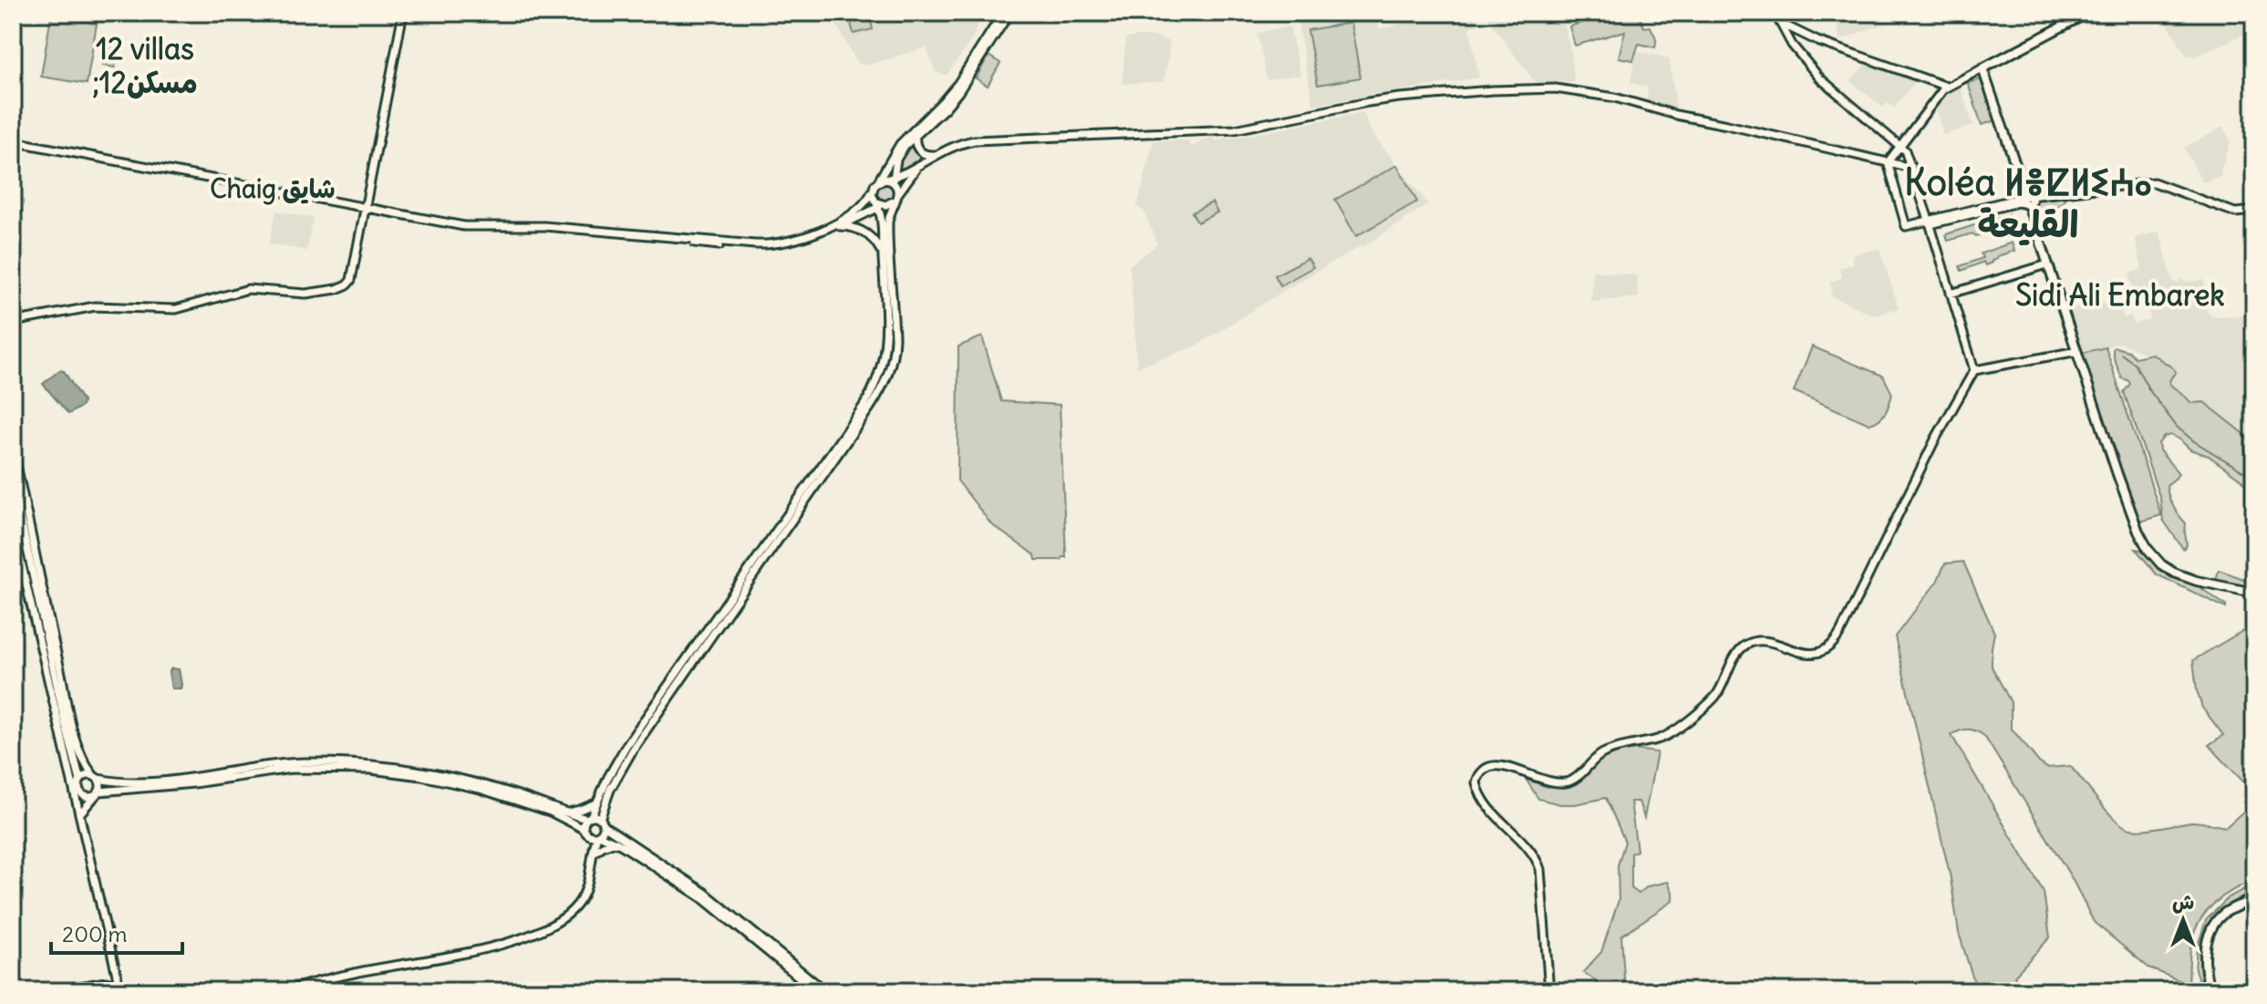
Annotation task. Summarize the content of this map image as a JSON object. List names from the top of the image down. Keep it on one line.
{"districts":["12 villas ;12مسكن","Koléa ⵍⴻⵇⵍⵉⵄⴰ القليعة","Chaig شايق","Sidi Ali Embarek"],"scale_bar":"200 m","north":"top"}
